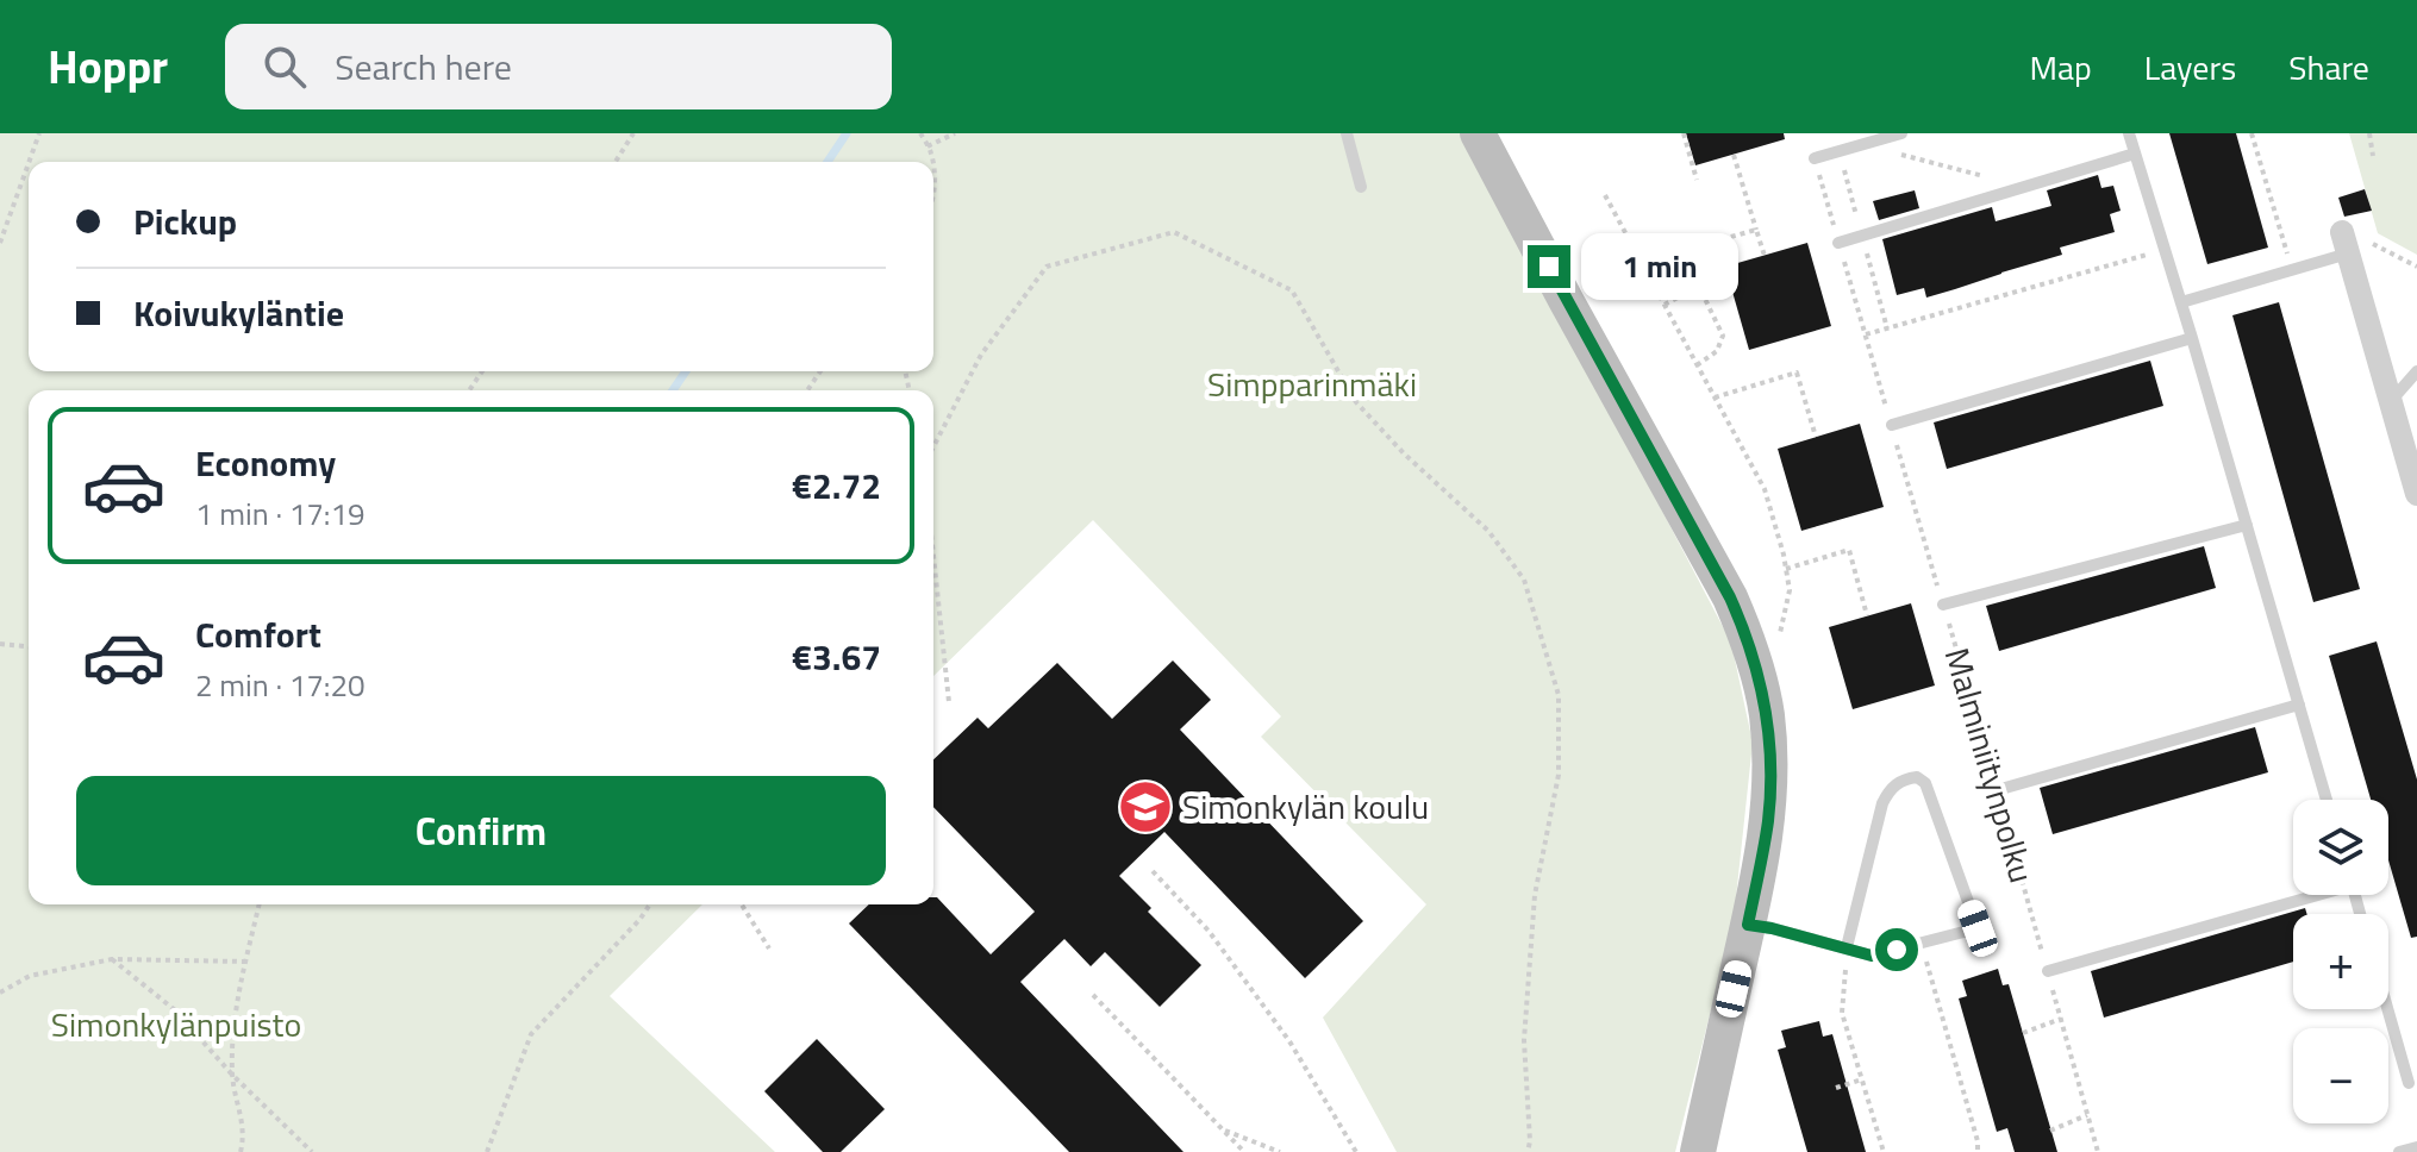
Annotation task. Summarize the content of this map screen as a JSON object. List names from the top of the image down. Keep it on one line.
{"streets":{"path":["Malminiitynpolku"]},"parks":["Simpparinmäki","Simonkylänpuisto"],"places":{"school or university":["Simonkylän koulu"]},"page":{"header":"Hoppr","search":"Search here","nav":["Map","Layers","Share"],"banner":["Pickup","Koivukyläntie"],"bubble":"1 min","list":[{"name":"Economy","note":"1 min · 17:19","value":"€2.72"},{"name":"Comfort","note":"2 min · 17:20","value":"€3.67"}],"buttons":"Confirm","map_buttons":["+","−"]}}
